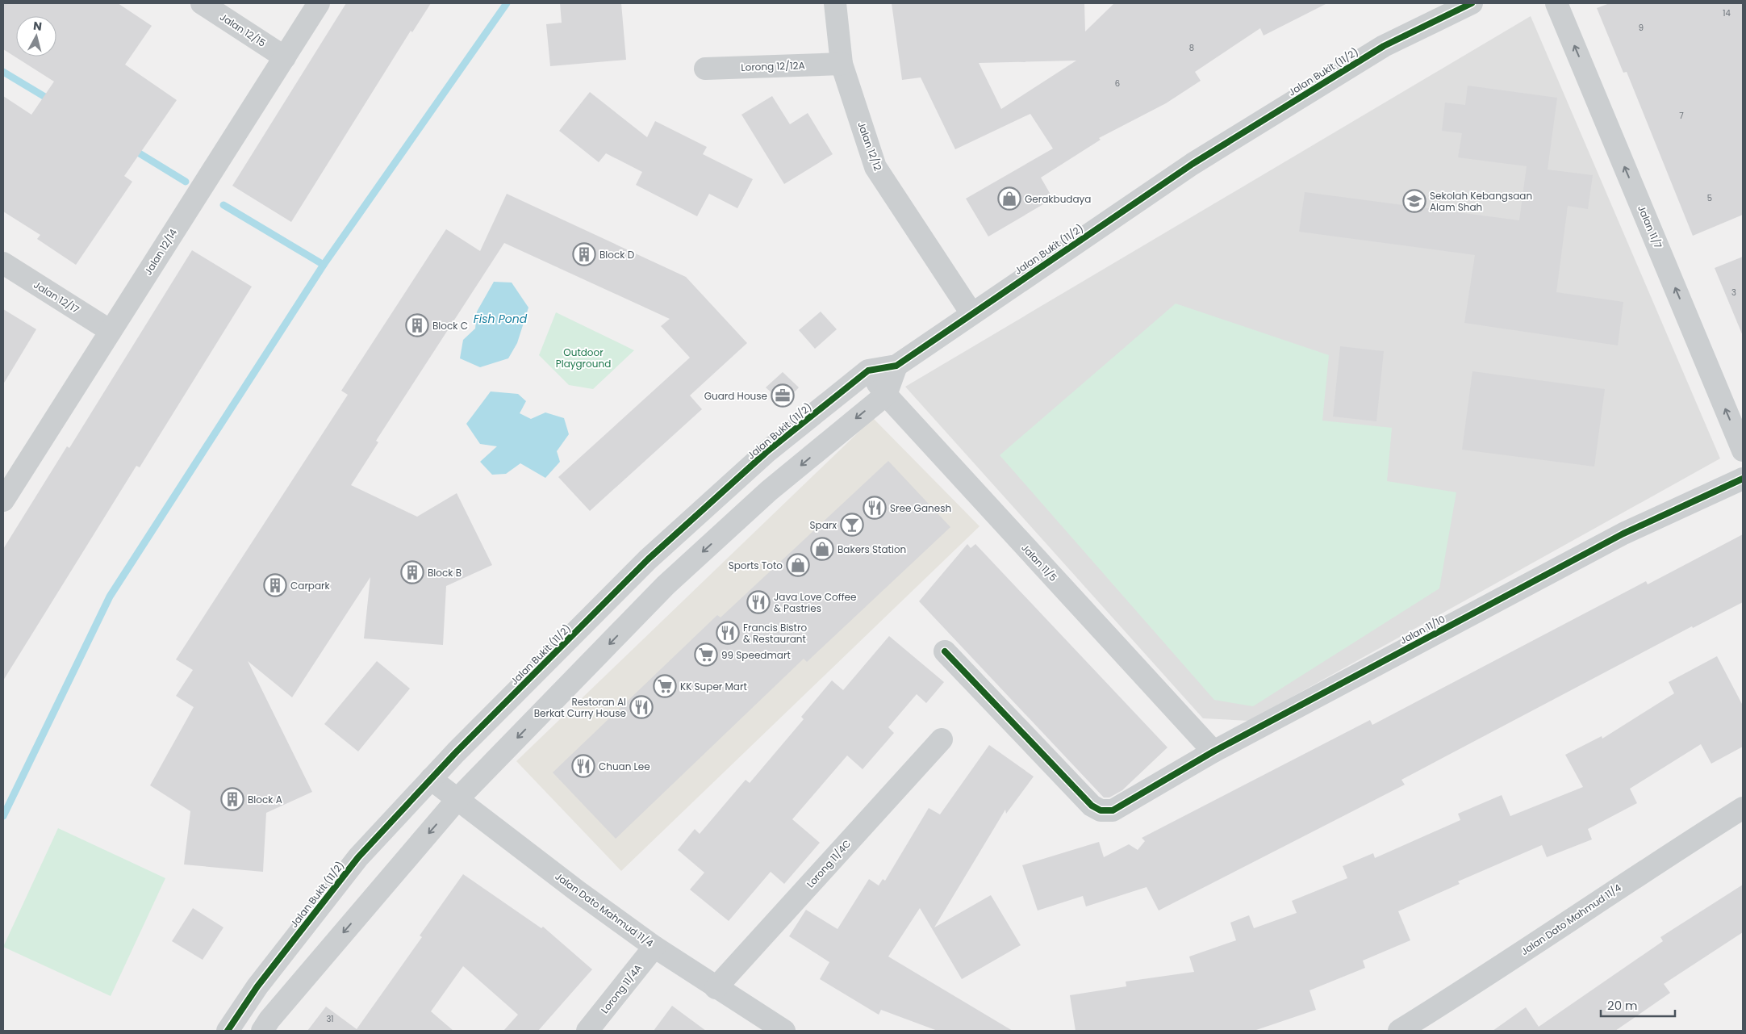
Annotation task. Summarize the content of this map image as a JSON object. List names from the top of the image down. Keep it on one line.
{"streets":{"street":["Jalan 12/15","Lorong 12/12A","Jalan Bukit (11/2)","Jalan 12/12","Jalan 11/7","Jalan 12/14","Jalan 12/17","Jalan 11/5","Jalan 11/10","Lorong 11/4C","Jalan Dato Mahmud 11/4","Lorong 11/4A"]},"crossings":[["Jalan 12/15","Jalan 12/14"],["Lorong 12/12A","Jalan 12/12"],["Jalan Bukit (11/2)","Jalan 12/12"],["Jalan Bukit (11/2)","Jalan 11/5"],["Jalan Bukit (11/2)","Jalan Dato Mahmud 11/4"],["Jalan 12/14","Jalan 12/17"],["Jalan 11/5","Jalan 11/10"],["Lorong 11/4C","Jalan Dato Mahmud 11/4"],["Jalan Dato Mahmud 11/4","Lorong 11/4A"]],"one_way":["Jalan 11/7"],"water":["Fish Pond"],"parks":["Outdoor Playground"],"places":{"shop":["Gerakbudaya","Bakers Station","Sports Toto"],"school or university":["Sekolah Kebangsaan Alam Shah"],"building":["Block D","Block C","Block B","Carpark","Block A"],"office":["Guard House"],"restaurant":["Sree Ganesh","Java Love Coffee & Pastries","Francis Bistro & Restaurant","Restoran Al Berkat Curry House","Chuan Lee"],"bar":["Sparx"],"supermarket":["99 Speedmart","KK Super Mart"]},"house_numbers":["14","9","8","6","7","5","3","31"],"scale_bar":"20 m","north":"top"}
